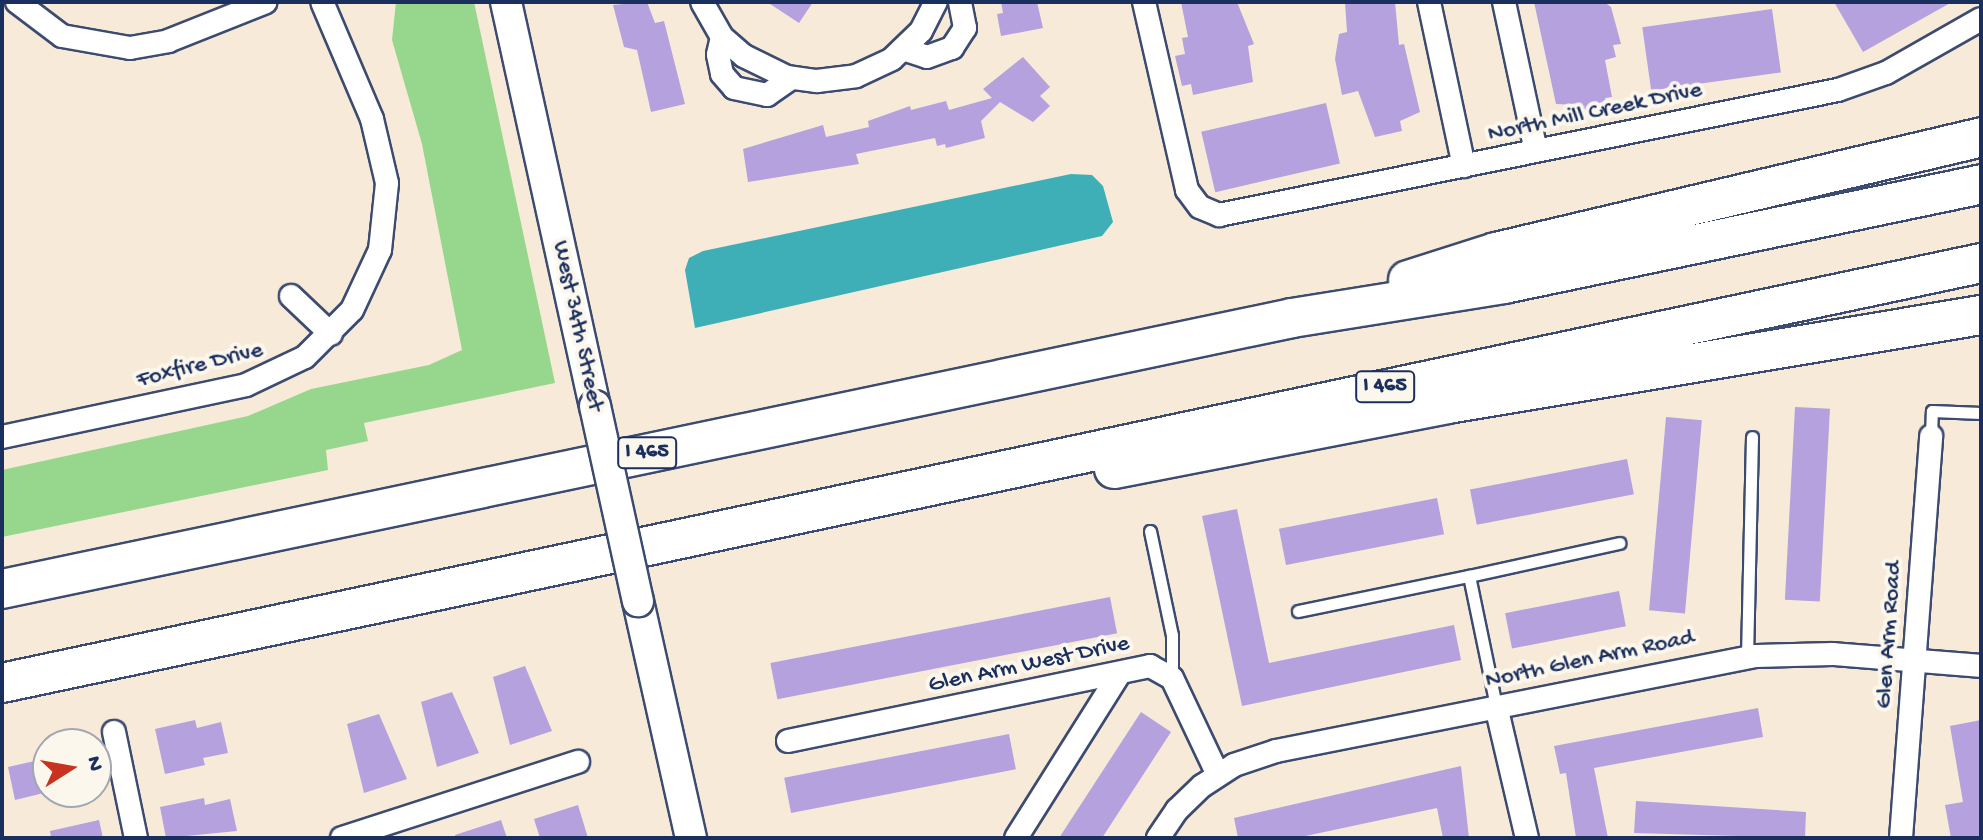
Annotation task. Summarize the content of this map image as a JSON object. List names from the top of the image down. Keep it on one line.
{"streets":{"highway":["I 465"],"street":["North Mill Creek Drive","West 34th Street","Foxfire Drive","Glen Arm Road","North Glen Arm Road","Glen Arm West Drive"]},"crossings":[["Glen Arm Road","North Glen Arm Road"]],"north":"right"}
